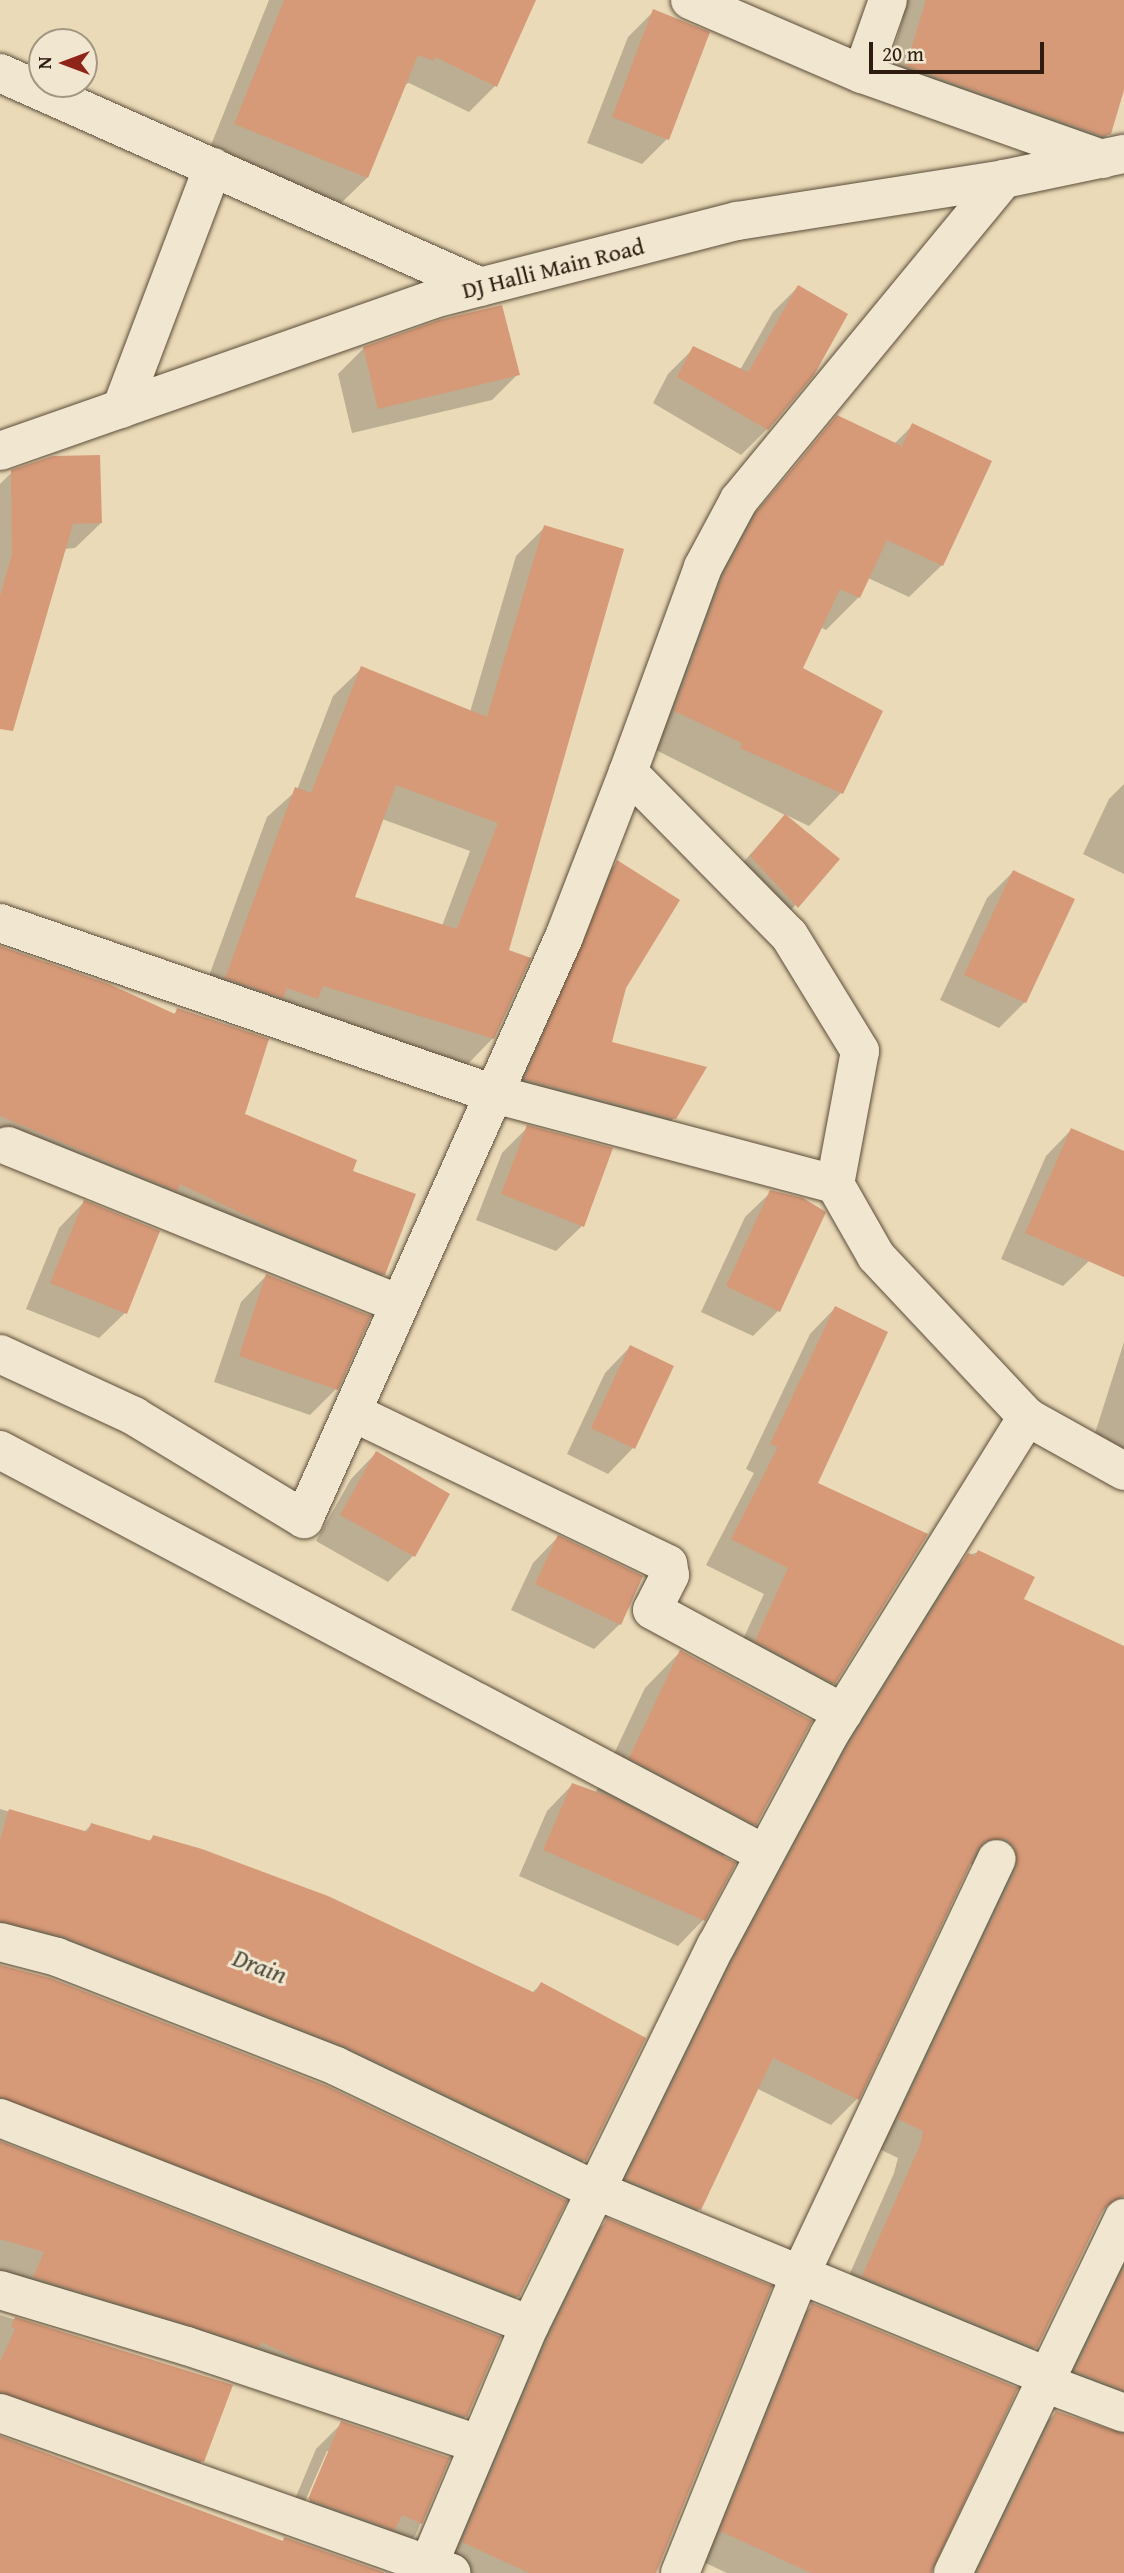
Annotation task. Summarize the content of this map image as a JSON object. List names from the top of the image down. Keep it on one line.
{"streets":{"street":["DJ Halli Main Road"]},"water":["Drain"],"scale_bar":"20 m","north":"left"}
